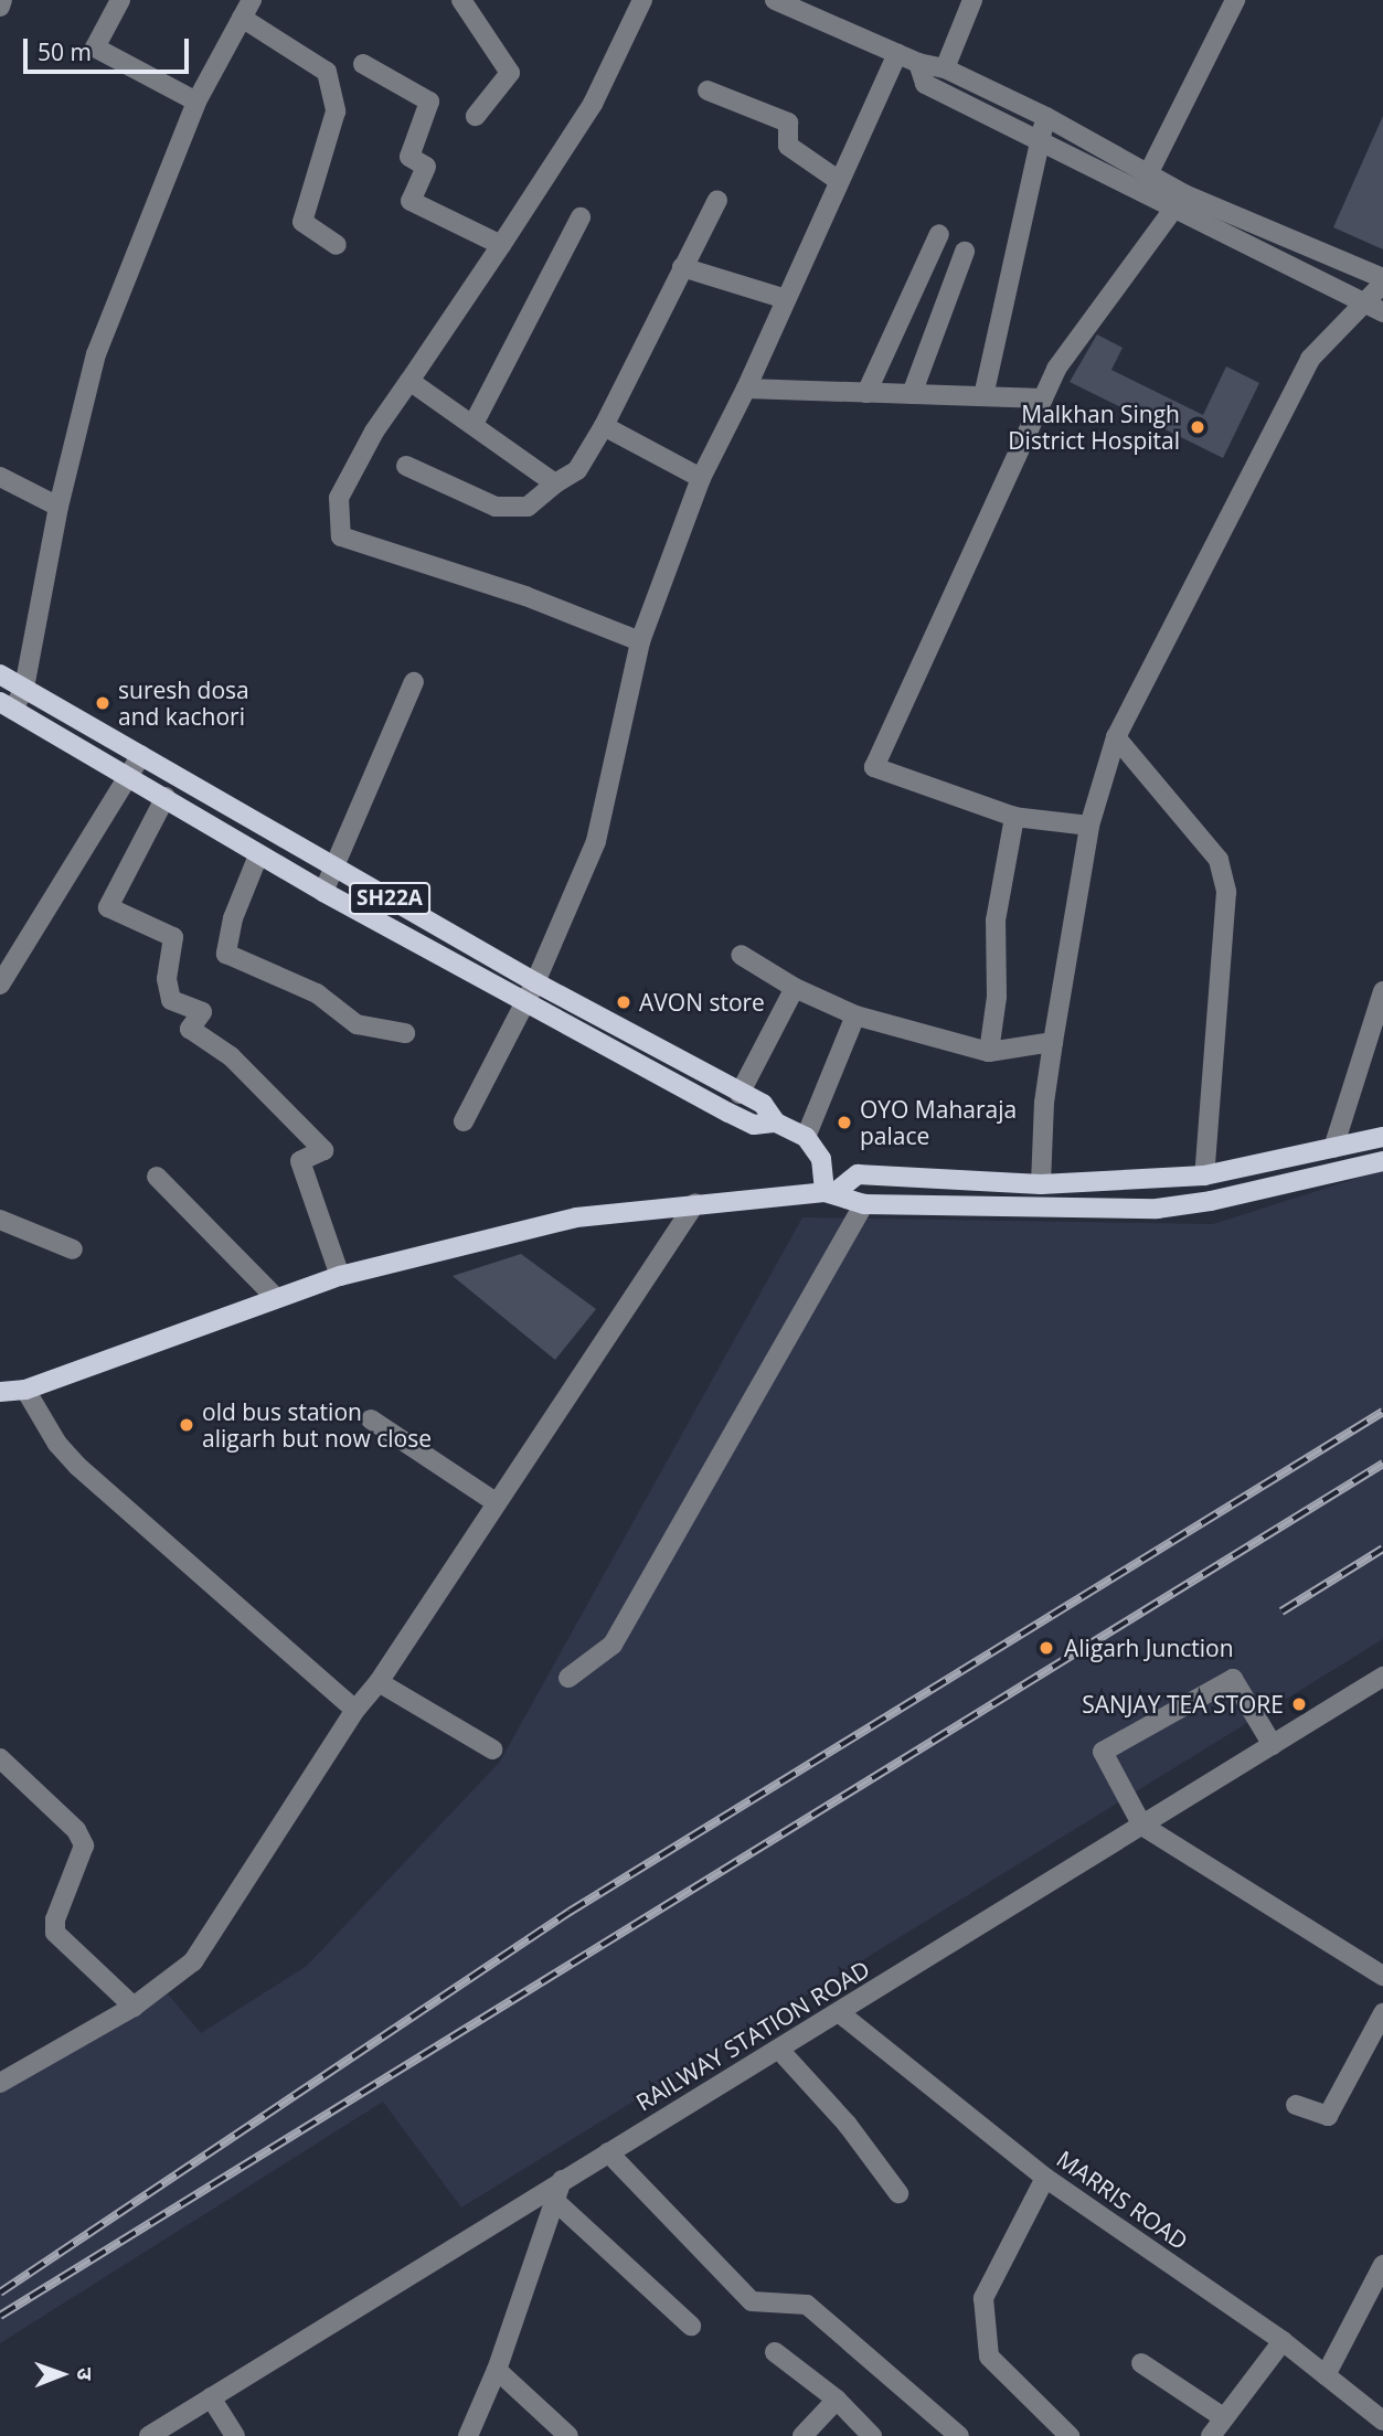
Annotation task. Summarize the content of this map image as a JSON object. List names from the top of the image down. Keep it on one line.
{"streets":{"main road":["SH22A"],"street":["RAILWAY STATION ROAD","MARRIS ROAD"]},"crossings":[["RAILWAY STATION ROAD","MARRIS ROAD"]],"places":["Malkhan Singh District Hospital","suresh dosa and kachori","AVON store","OYO Maharaja palace","old bus station aligarh but now close","Aligarh Junction","SANJAY TEA STORE"],"scale_bar":"50 m","north":"right"}
